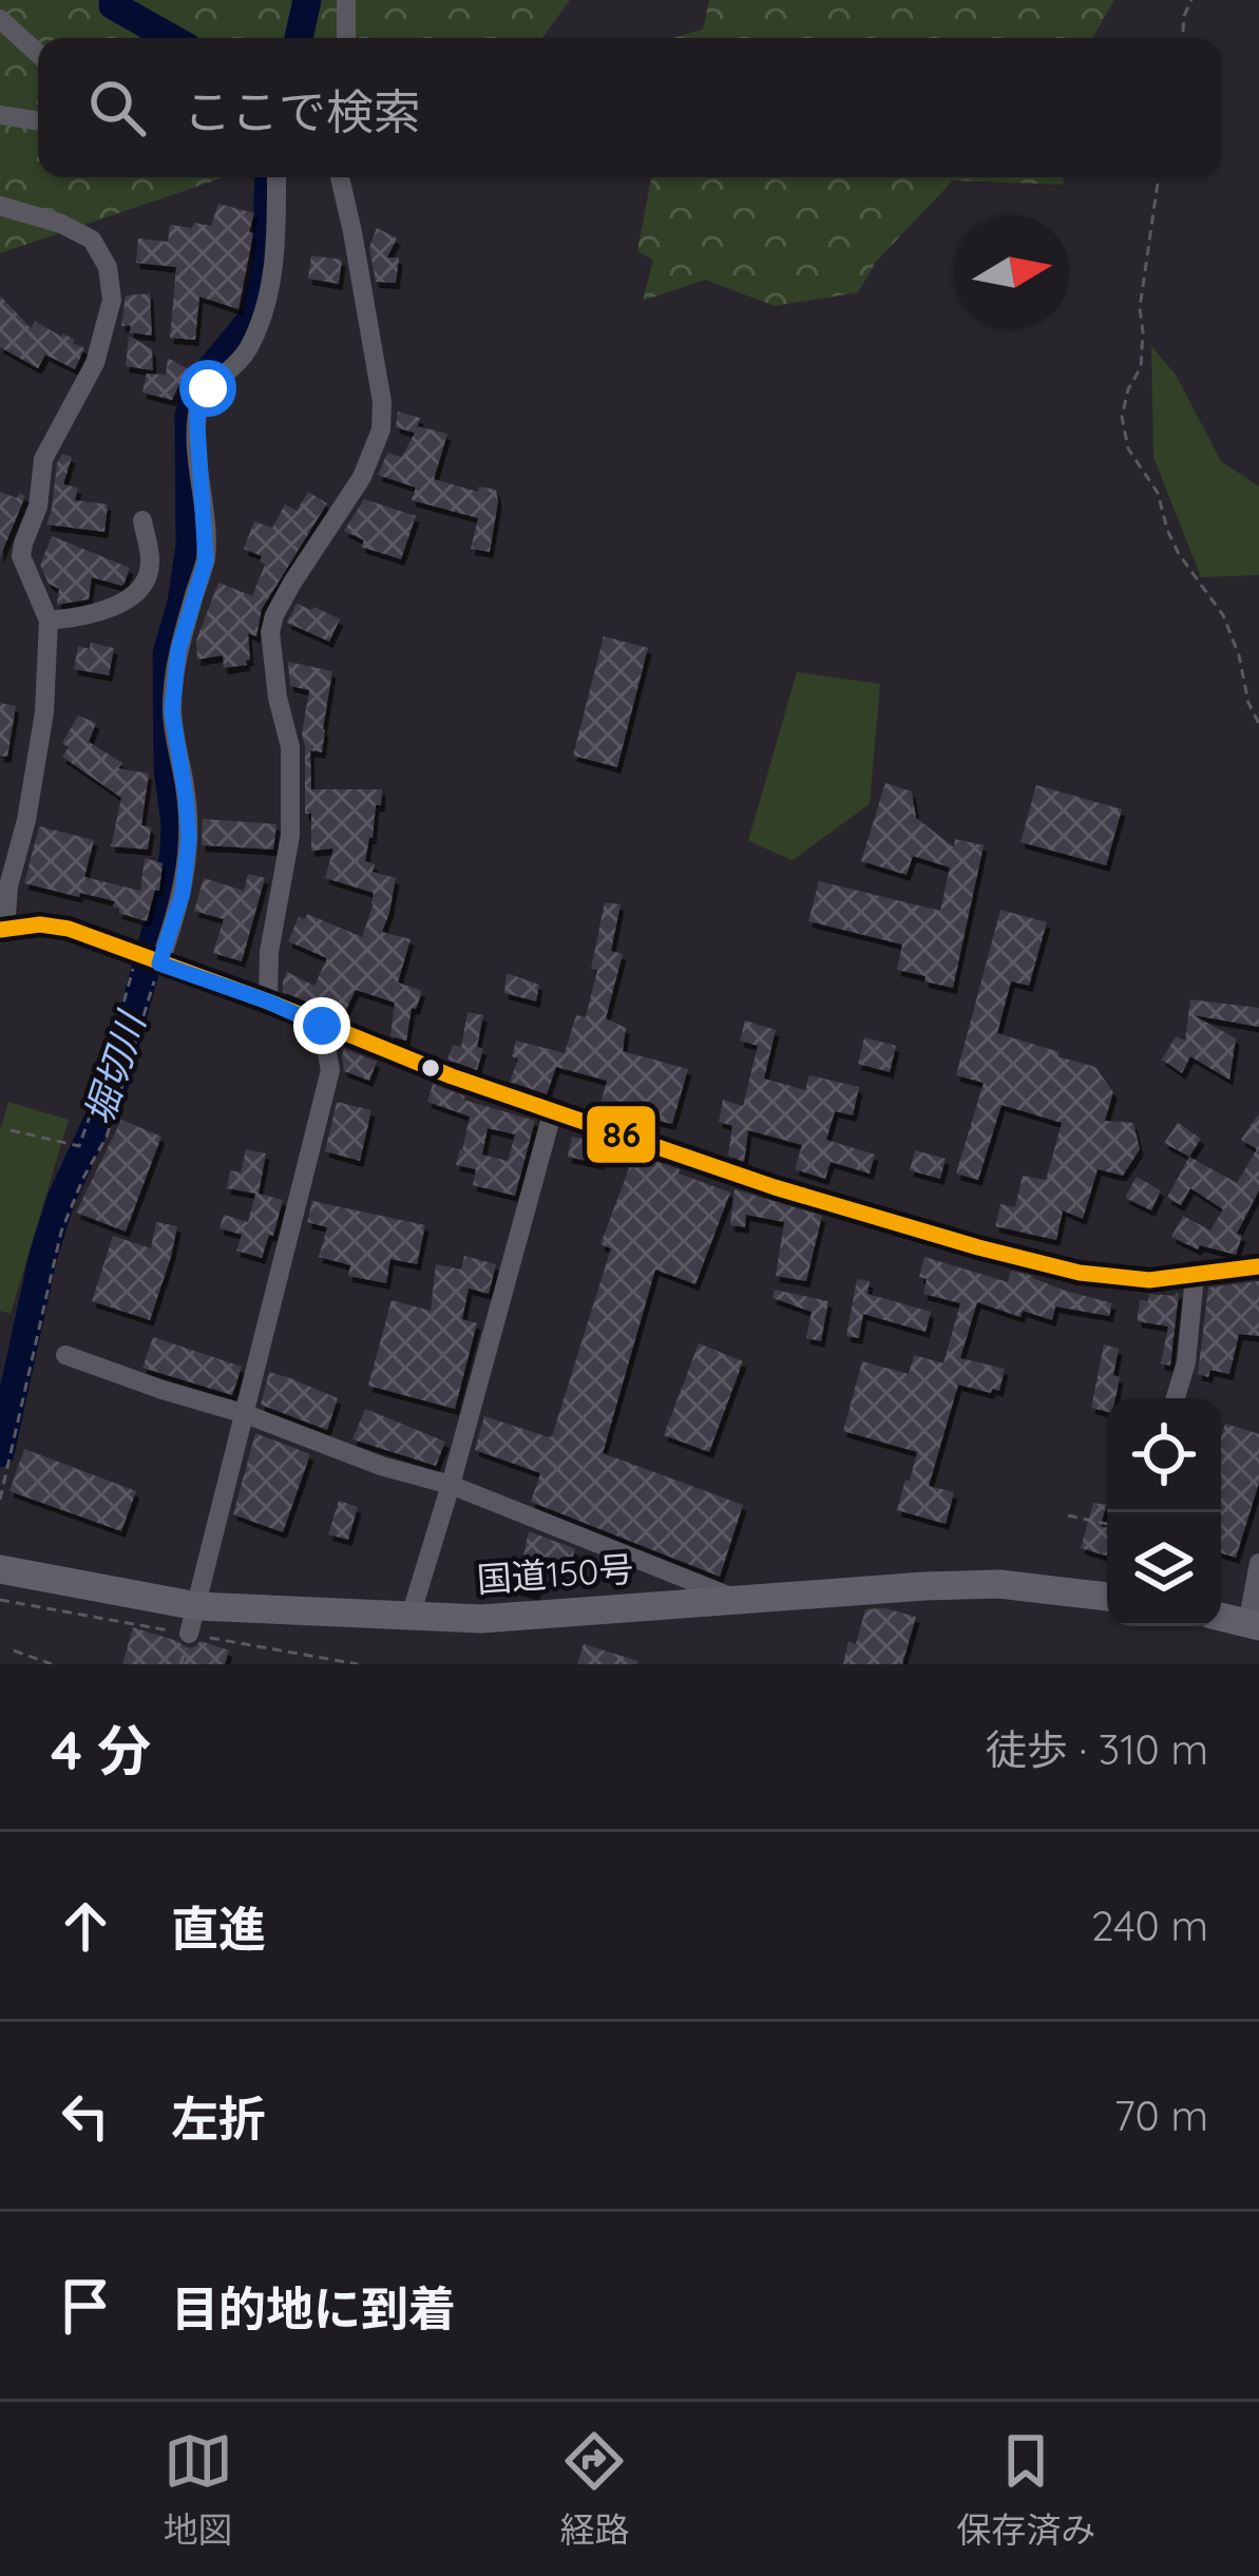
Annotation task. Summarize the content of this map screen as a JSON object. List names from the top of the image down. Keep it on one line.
{"streets":{"highway":["国道150号"]},"water":["堀切川"],"lines":["transit line 86"],"north":"right","page":{"search":"ここで検索","heading":["4 分","徒歩 · 310 m"],"list":[["直進","240 m"],["左折","70 m"],"目的地に到着"],"nav":["地図","経路","保存済み"]}}
